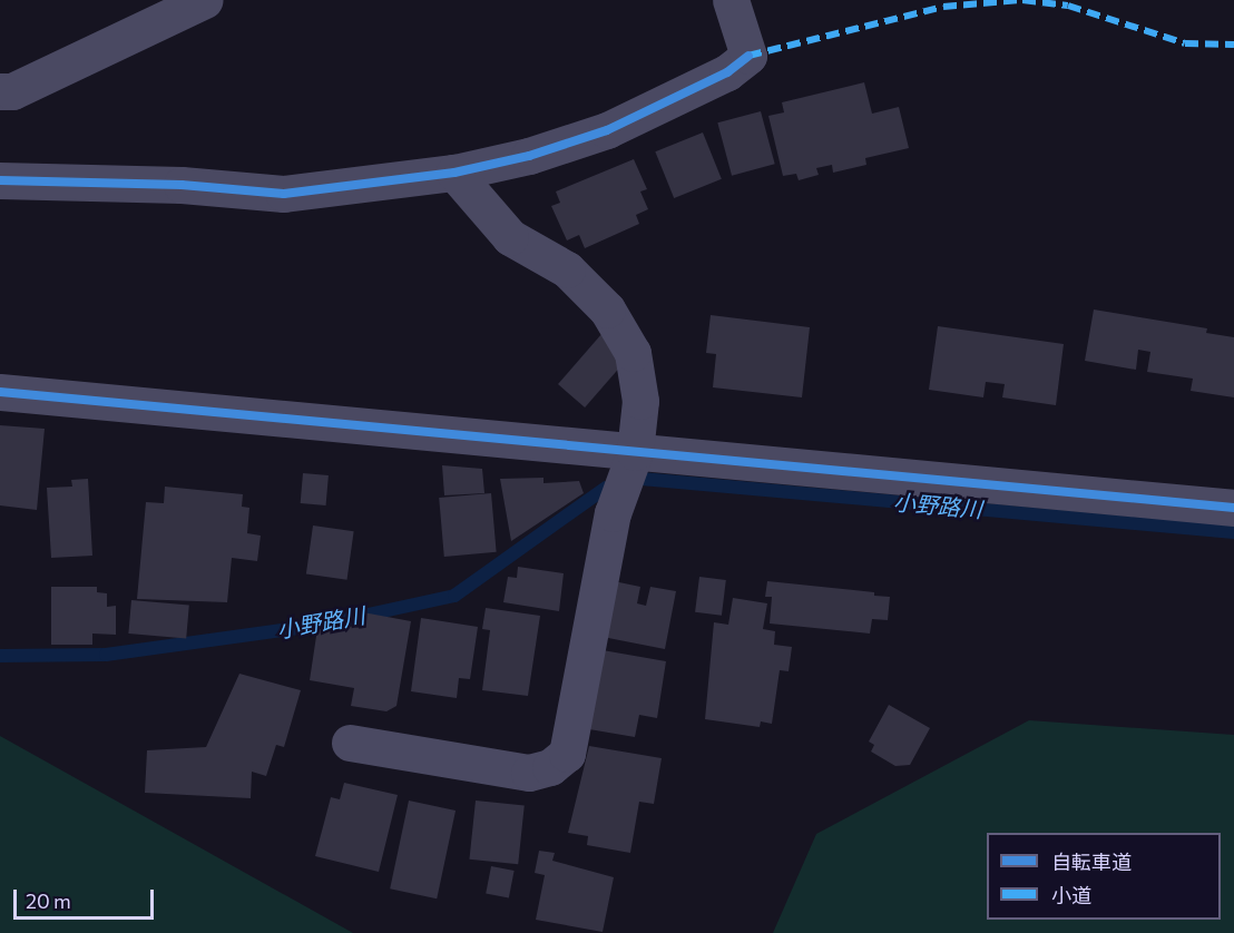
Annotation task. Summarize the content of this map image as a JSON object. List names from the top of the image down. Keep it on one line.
{"water":["小野路川"],"legend":["自転車道","小道"],"scale_bar":"20 m"}
